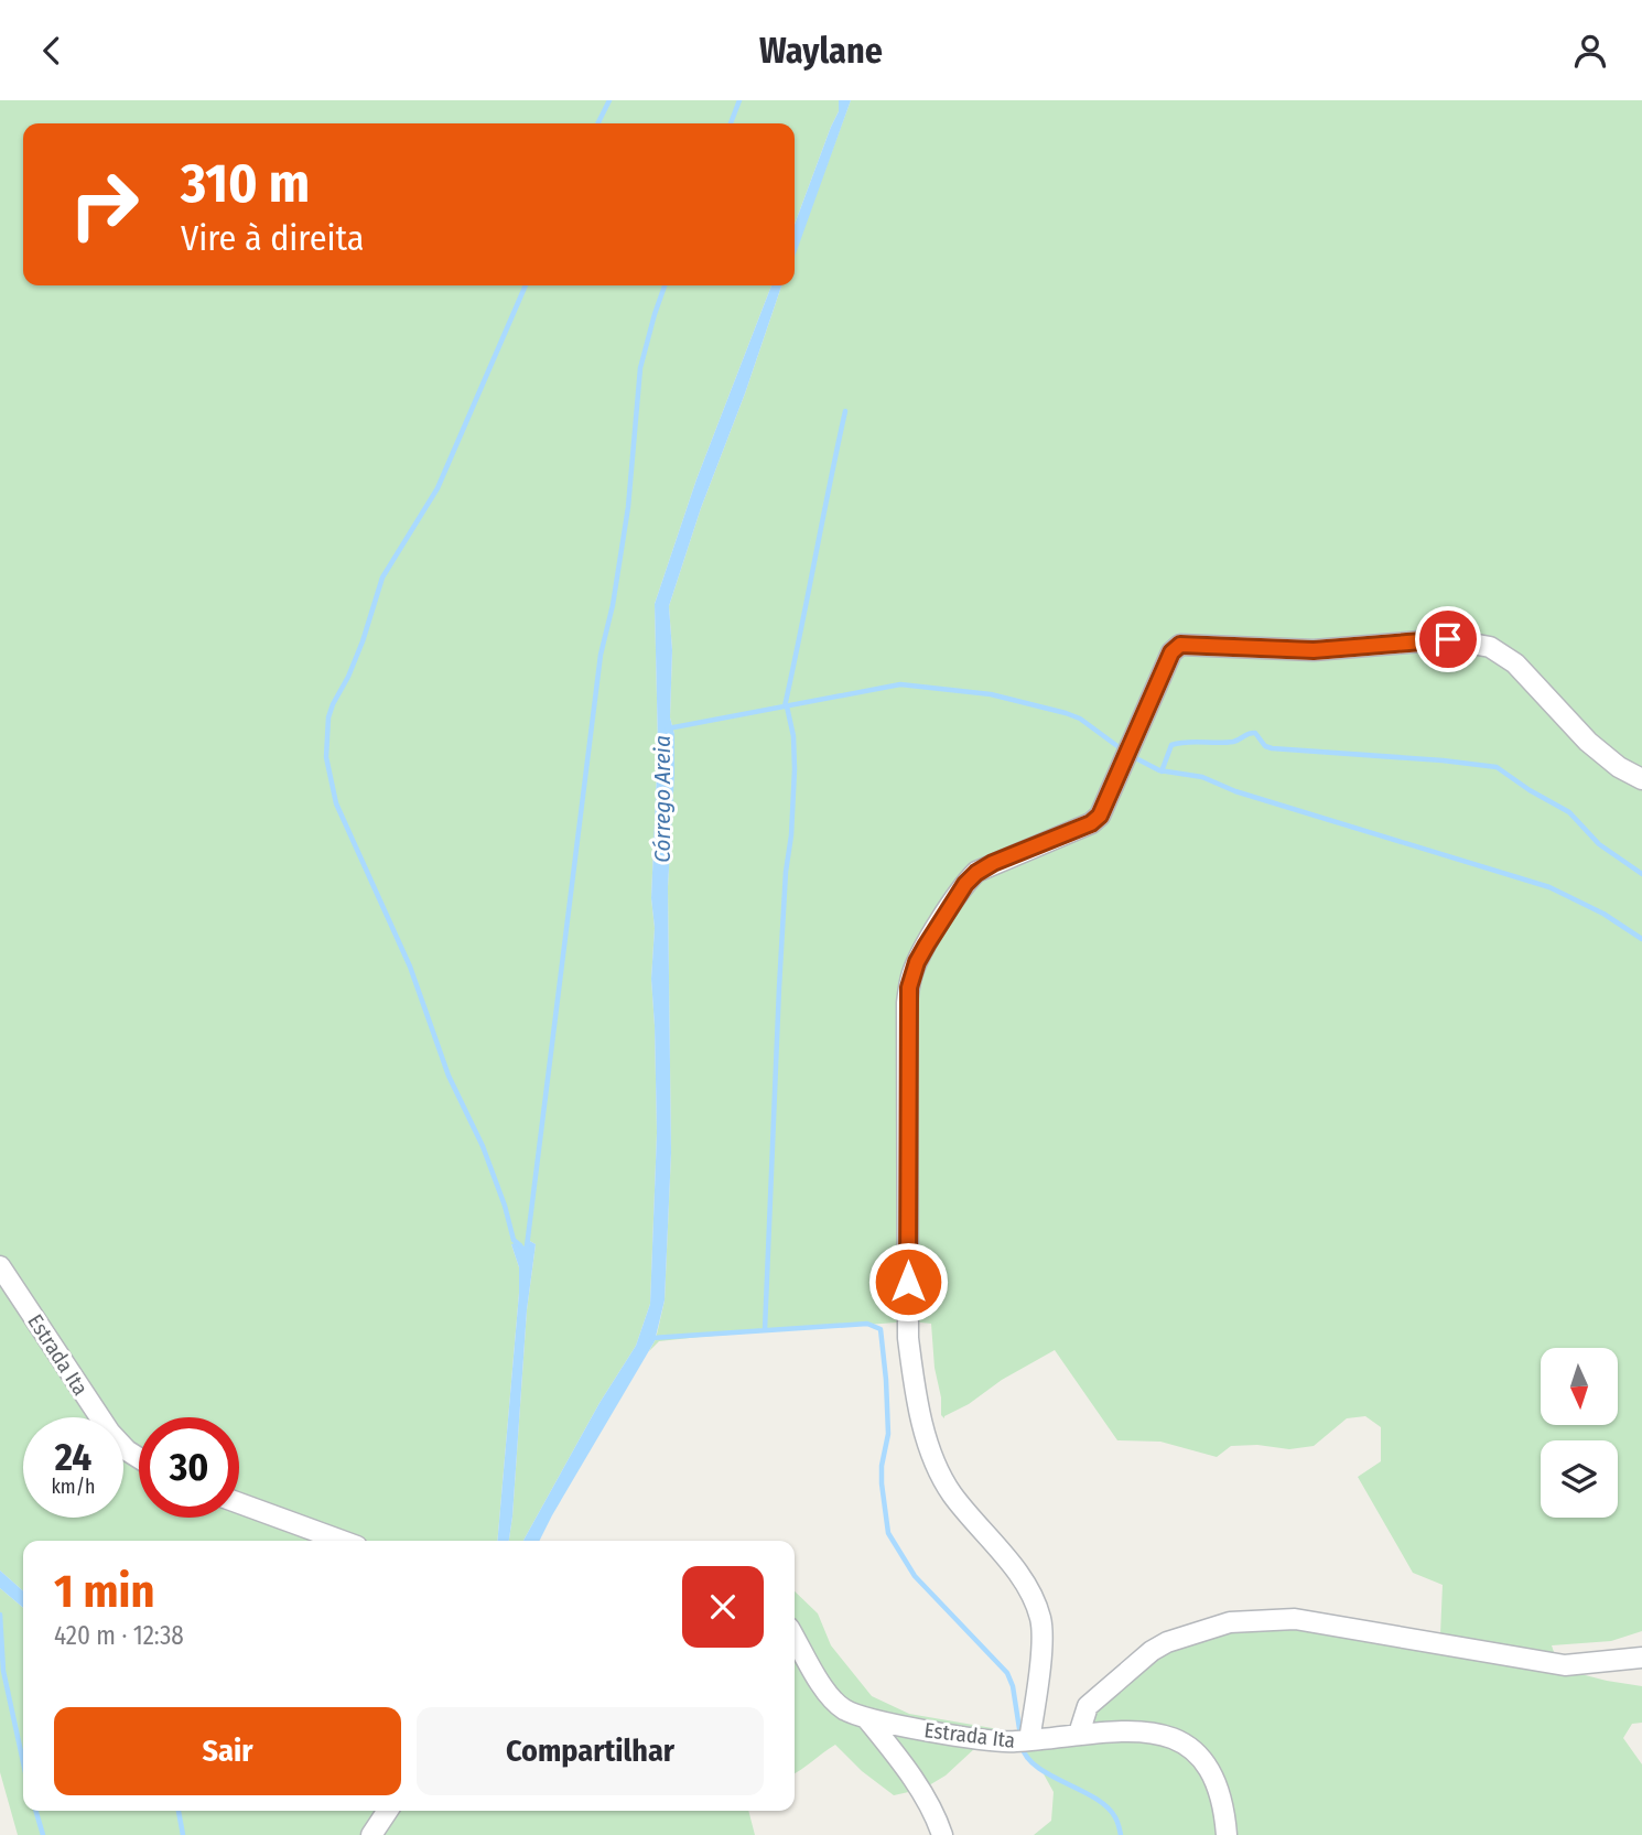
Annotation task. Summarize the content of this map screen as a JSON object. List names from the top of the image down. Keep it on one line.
{"streets":{"street":["Estrada Ita"]},"water":["Córrego Areia"],"north":"bottom","page":{"header":"Waylane","turn":["310 m","Vire à direita"],"speed":"24 km/h","limit":"30","heading":["1 min","420 m · 12:38"],"buttons":["Sair","Compartilhar"]}}
